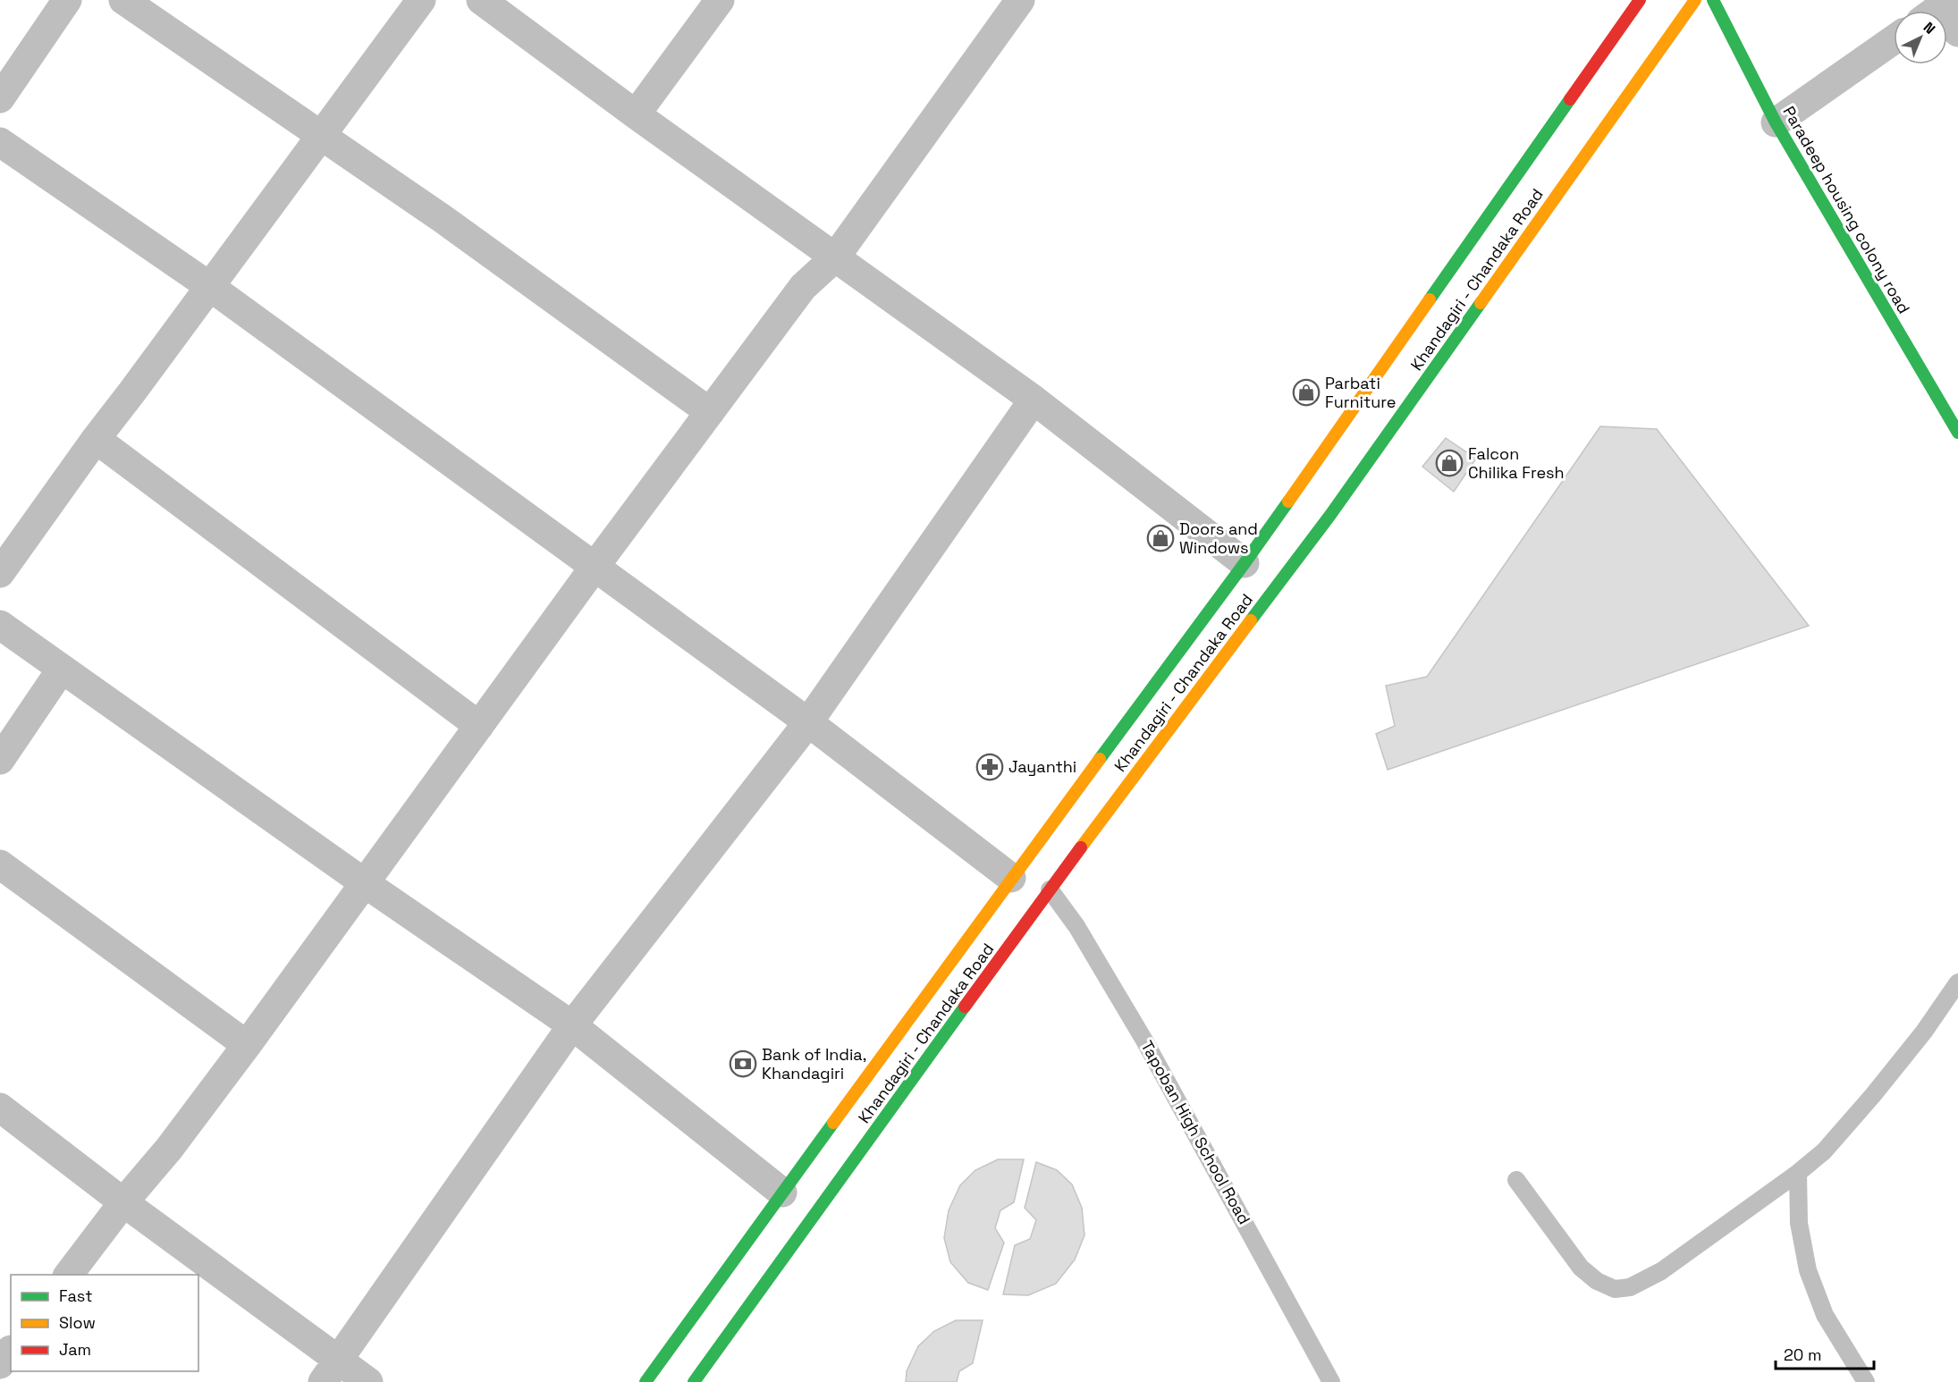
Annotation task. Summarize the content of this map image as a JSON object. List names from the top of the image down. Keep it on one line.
{"streets":{"main road":["Paradeep housing colony road","Khandagiri - Chandaka Road"],"lane":["Tapoban High School Road"]},"crossings":[["Khandagiri - Chandaka Road","Tapoban High School Road"]],"places":{"shop":["Parbati Furniture","Falcon Chilika Fresh","Doors and Windows"],"pharmacy":["Jayanthi"],"bank":["Bank of India, Khandagiri"]},"legend":["Fast","Slow","Jam"],"scale_bar":"20 m","north":"top right"}
